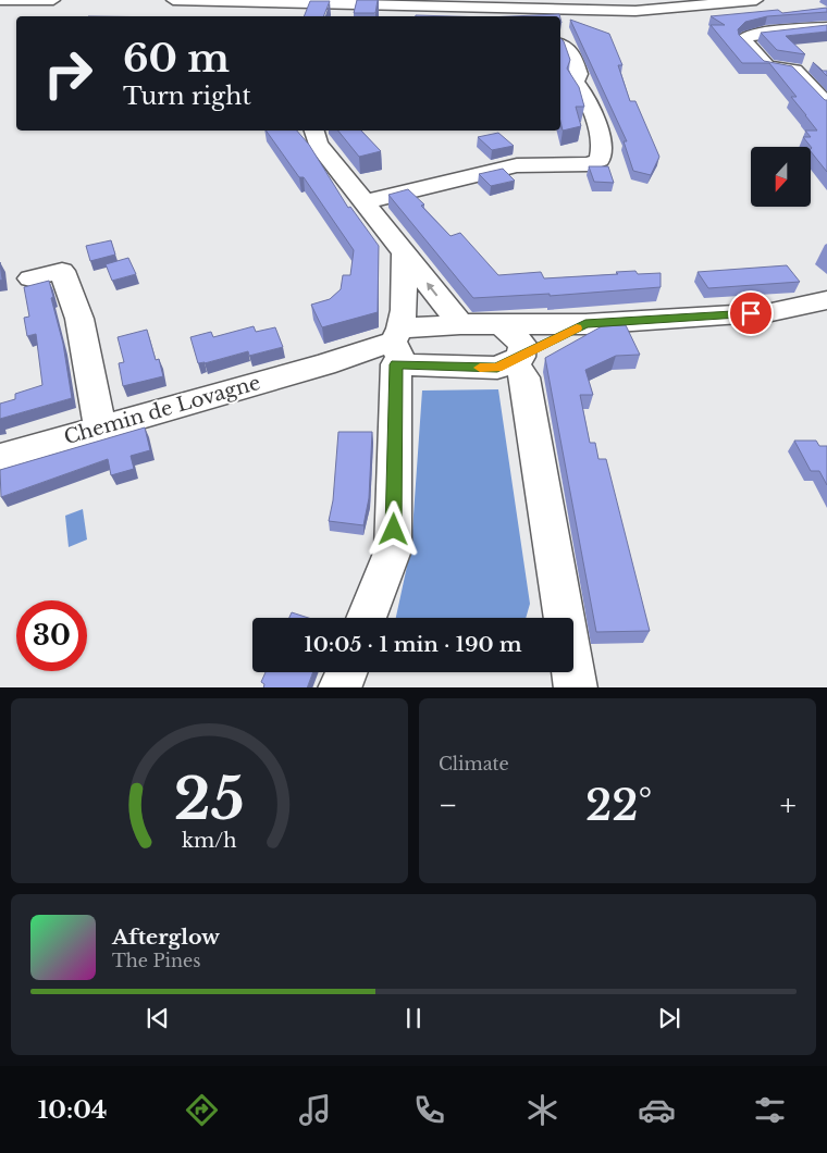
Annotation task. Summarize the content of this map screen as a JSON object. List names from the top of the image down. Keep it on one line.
{"streets":{"street":["Chemin de Lovagne"]},"north":"bottom","page":{"turn":["60 m","Turn right"],"limit":"30","trip":"10:05 · 1 min · 190 m","tile":"Climate","heat":["−","22°","+"],"song":["Afterglow","The Pines"],"tabs":"10:04","gauge":["25","km/h"]}}
